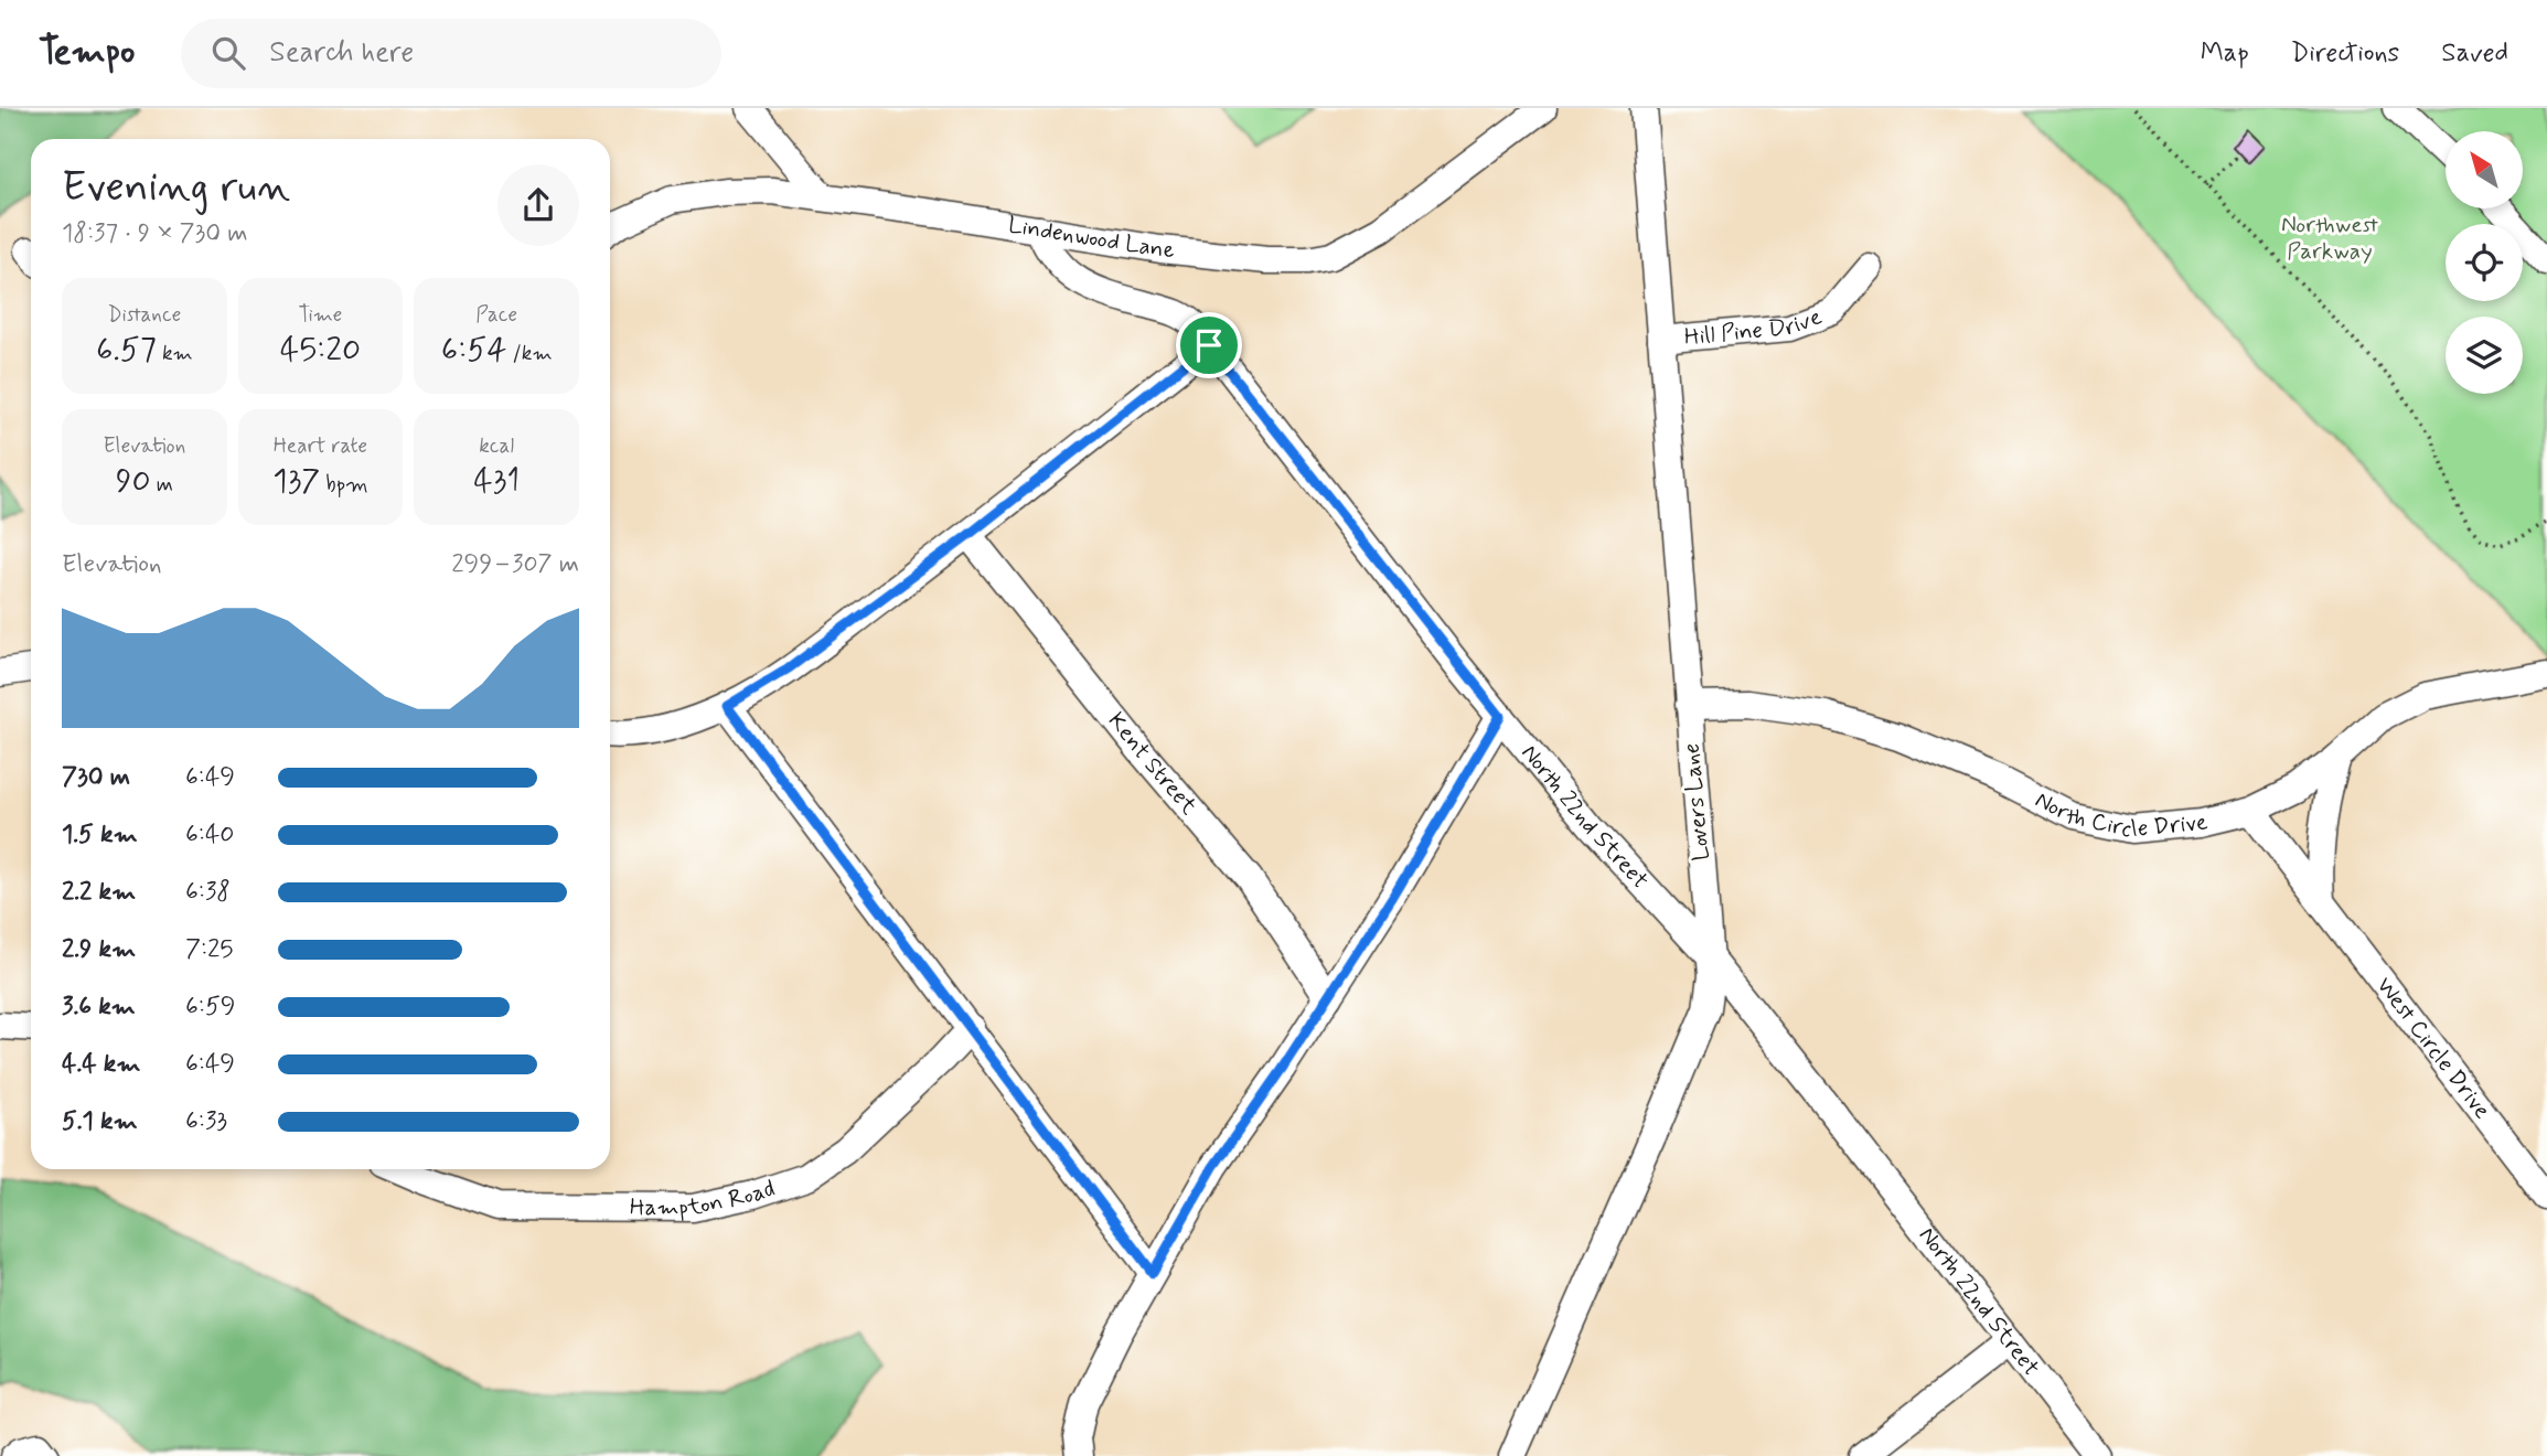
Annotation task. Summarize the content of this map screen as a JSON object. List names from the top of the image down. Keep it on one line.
{"streets":{"street":["Lindenwood Lane","Hill Pine Drive","Kent Street","Lovers Lane","North Circle Drive","North 22nd Street","West Circle Drive","Hampton Road"]},"crossings":[["Lindenwood Lane","North 22nd Street"],["Hill Pine Drive","Lovers Lane"],["Lovers Lane","North Circle Drive"],["Lovers Lane","North 22nd Street"],["North Circle Drive","West Circle Drive"]],"parks":["Northwest Parkway"],"north":"top left","page":{"header":"Tempo","search":"Search here","nav":["Map","Directions","Saved"],"heading":["Evening run","18:37 · 9 × 730 m"],"stats":[["Distance","6.57 km"],["Time","45:20"],["Pace","6:54 /km"],["Elevation","90 m"],["Heart rate","137 bpm"],["kcal","431"]],"chart":["Elevation","299–307 m"],"list":[{"name":"730 m","note":"6:49"},{"name":"1.5 km","note":"6:40"},{"name":"2.2 km","note":"6:38"},{"name":"2.9 km","note":"7:25"},{"name":"3.6 km","note":"6:59"},{"name":"4.4 km","note":"6:49"},{"name":"5.1 km","note":"6:33"}]}}
